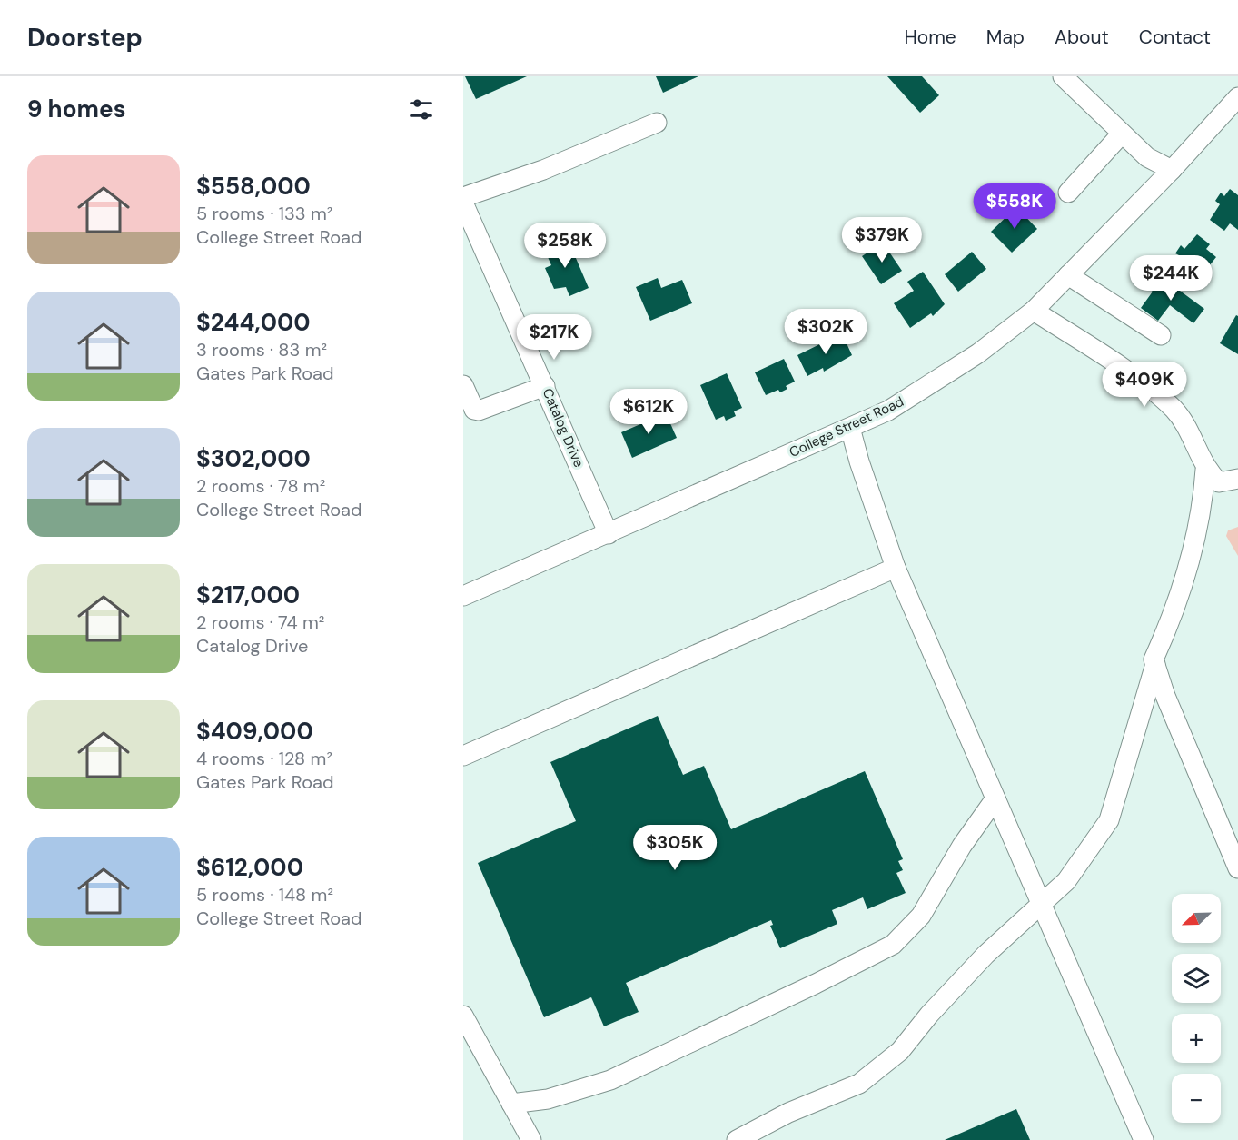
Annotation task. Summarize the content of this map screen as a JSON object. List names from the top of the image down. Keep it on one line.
{"streets":{"street":["College Street Road","Catalog Drive"]},"crossings":[["College Street Road","Catalog Drive"]],"north":"bottom left","page":{"header":"Doorstep","nav":["Home","Map","About","Contact"],"heading":"9 homes","list":[{"name":"$558,000","note":"5 rooms · 133 m² · College Street Road"},{"name":"$244,000","note":"3 rooms · 83 m² · Gates Park Road"},{"name":"$302,000","note":"2 rooms · 78 m² · College Street Road"},{"name":"$217,000","note":"2 rooms · 74 m² · Catalog Drive"},{"name":"$409,000","note":"4 rooms · 128 m² · Gates Park Road"},{"name":"$612,000","note":"5 rooms · 148 m² · College Street Road"}],"price":["$558K","$379K","$258K","$244K","$302K","$217K","$409K","$612K","$305K"],"map_buttons":["+","−"]}}
